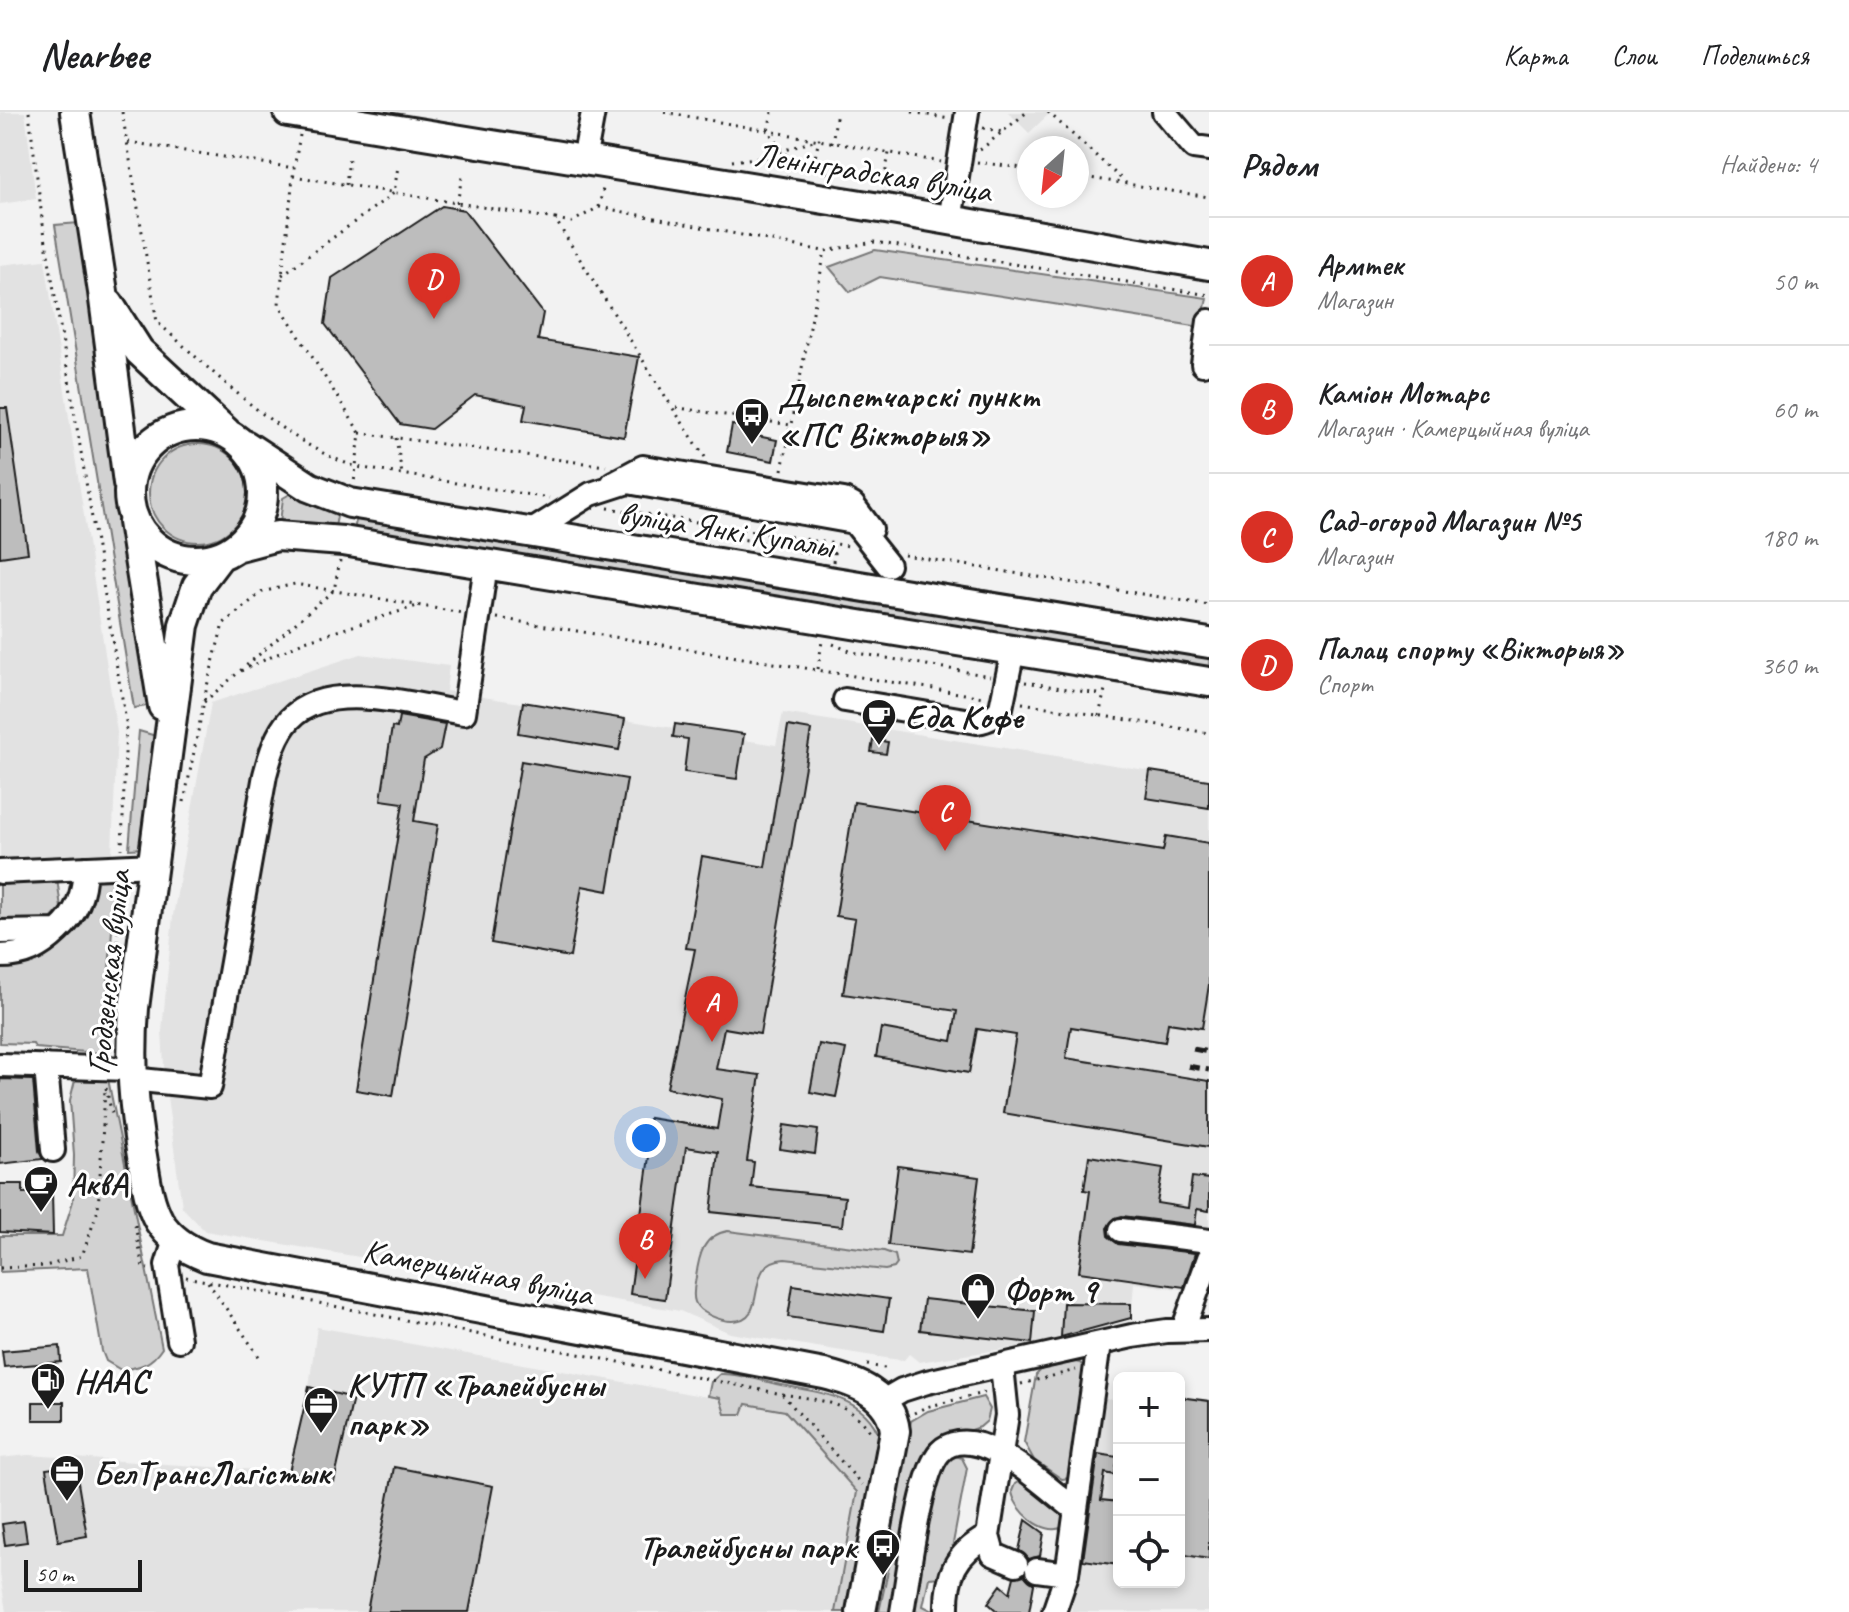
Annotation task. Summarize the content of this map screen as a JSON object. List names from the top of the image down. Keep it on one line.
{"streets":{"main road":["Ленінградская вуліца","вуліца Янкі Купалы","Гродзенская вуліца","Камерцыйная вуліца"]},"crossings":[["вуліца Янкі Купалы","Гродзенская вуліца"],["Гродзенская вуліца","Камерцыйная вуліца"]],"places":{"bus stop":["Дыспетчарскі пункт «ПС Вікторыя»","Тралейбусны парк"],"cafe":["Еда Кофе","АквА"],"shop":["Форт 9"],"fuel station":["НААС"],"office":["КУТП «Тралейбусны парк»","БелТрансЛагістык"]},"scale_bar":"50 m","north":"bottom left","page":{"header":"Nearbee","nav":["Карта","Слои","Поделиться"],"heading":["Рядом","Найдено: 4"],"list":[{"mark":"A","name":"Армтек","note":"Магазин","value":"50 m"},{"mark":"B","name":"Каміон Мотарс","note":"Магазин · Камерцыйная вуліца","value":"60 m"},{"mark":"C","name":"Сад-огород Магазин №5","note":"Магазин","value":"180 m"},{"mark":"D","name":"Палац спорту «Вікторыя»","note":"Спорт","value":"360 m"}],"pins":["D","C","A","B"],"map_buttons":["+","−"],"scale":"50 m"}}
